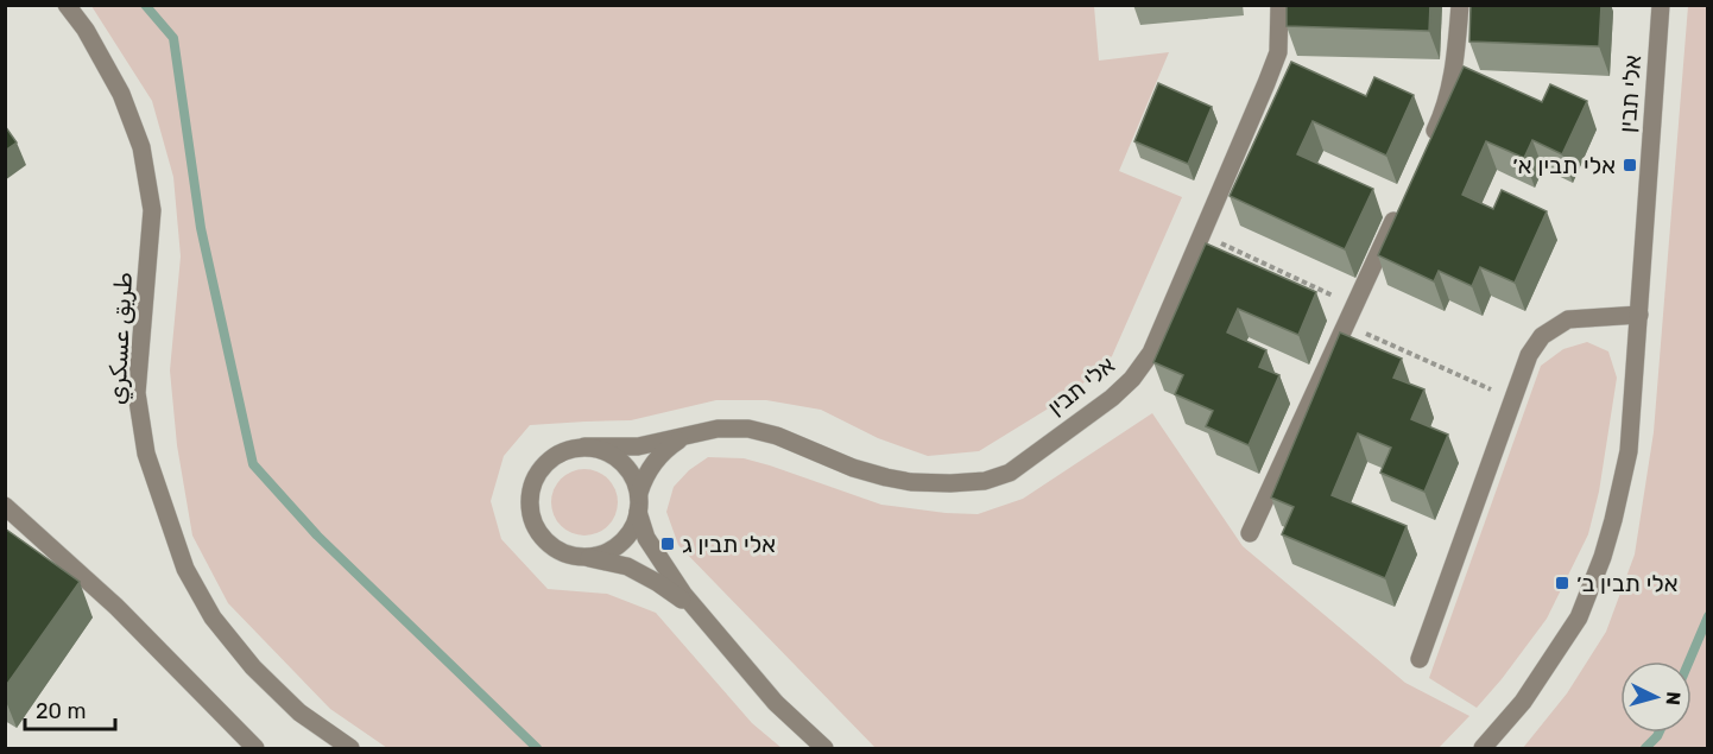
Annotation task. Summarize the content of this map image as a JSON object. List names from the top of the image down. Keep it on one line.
{"streets":{"street":["אלי תבין","طريق عسكري"]},"places":{"transit":["אלי תבין א׳","אלי תבין ג","אלי תבין ב׳"]},"scale_bar":"20 m","north":"right"}
